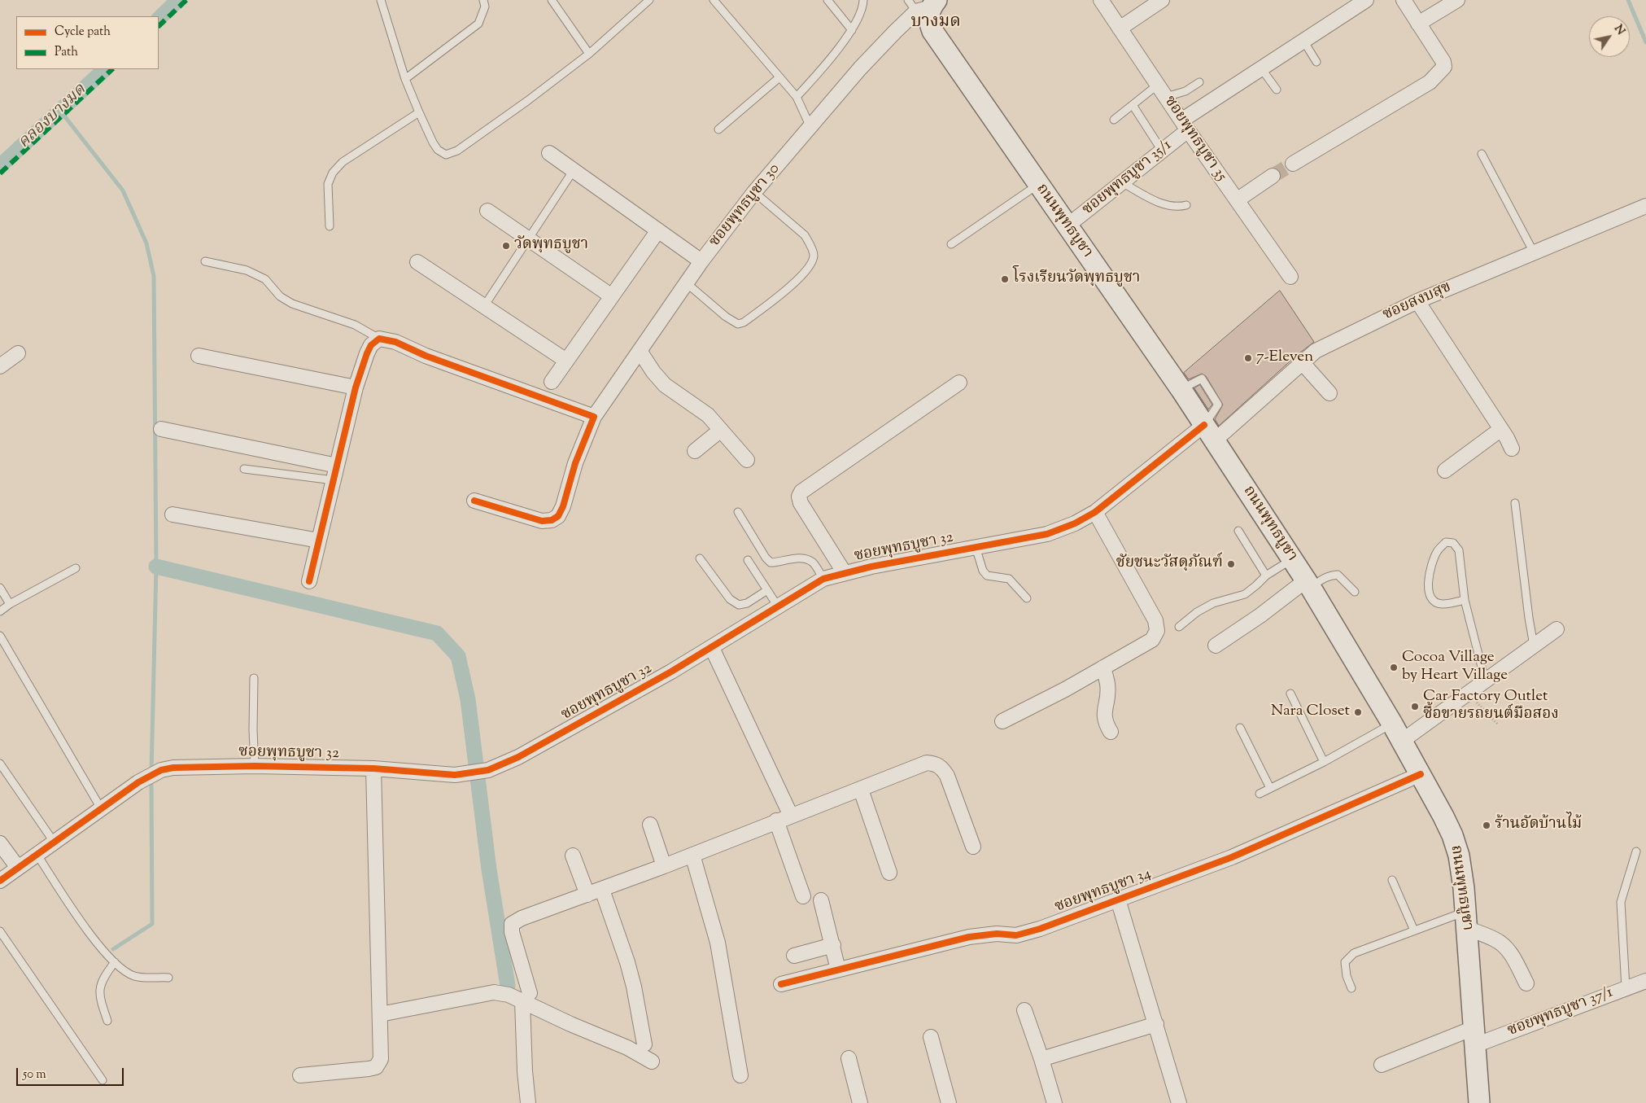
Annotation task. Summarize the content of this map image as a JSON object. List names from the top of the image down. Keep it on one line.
{"streets":{"main road":["ถนนพุทธบูชา"],"street":["ซอยพุทธบูชา 35","ซอยพุทธบูชา 35/1","ซอยพุทธบูชา 30","ซอยสงบสุข","ซอยพุทธบูชา 32","ซอยพุทธบูชา 34","ซอยพุทธบูชา 37/1"]},"crossings":[["ซอยพุทธบูชา 35","ซอยพุทธบูชา 35/1"],["ซอยพุทธบูชา 35/1","ถนนพุทธบูชา"],["ซอยพุทธบูชา 30","ถนนพุทธบูชา"],["ถนนพุทธบูชา","ซอยสงบสุข"],["ถนนพุทธบูชา","ซอยพุทธบูชา 32"],["ถนนพุทธบูชา","ซอยพุทธบูชา 34"],["ถนนพุทธบูชา","ซอยพุทธบูชา 37/1"],["ซอยสงบสุข","ซอยพุทธบูชา 32"]],"districts":["บางมด"],"water":["คลองบางมด"],"places":["วัดพุทธบูชา","โรงเรียนวัดพุทธบูชา","7-Eleven","ชัยชนะวัสดุภัณฑ์","Cocoa Village by Heart Village","Car Factory Outlet ซื้อขายรถยนต์มือสอง","Nara Closet","ร้านอัดบ้านไม้"],"legend":["Cycle path","Path"],"scale_bar":"50 m","north":"top right"}
